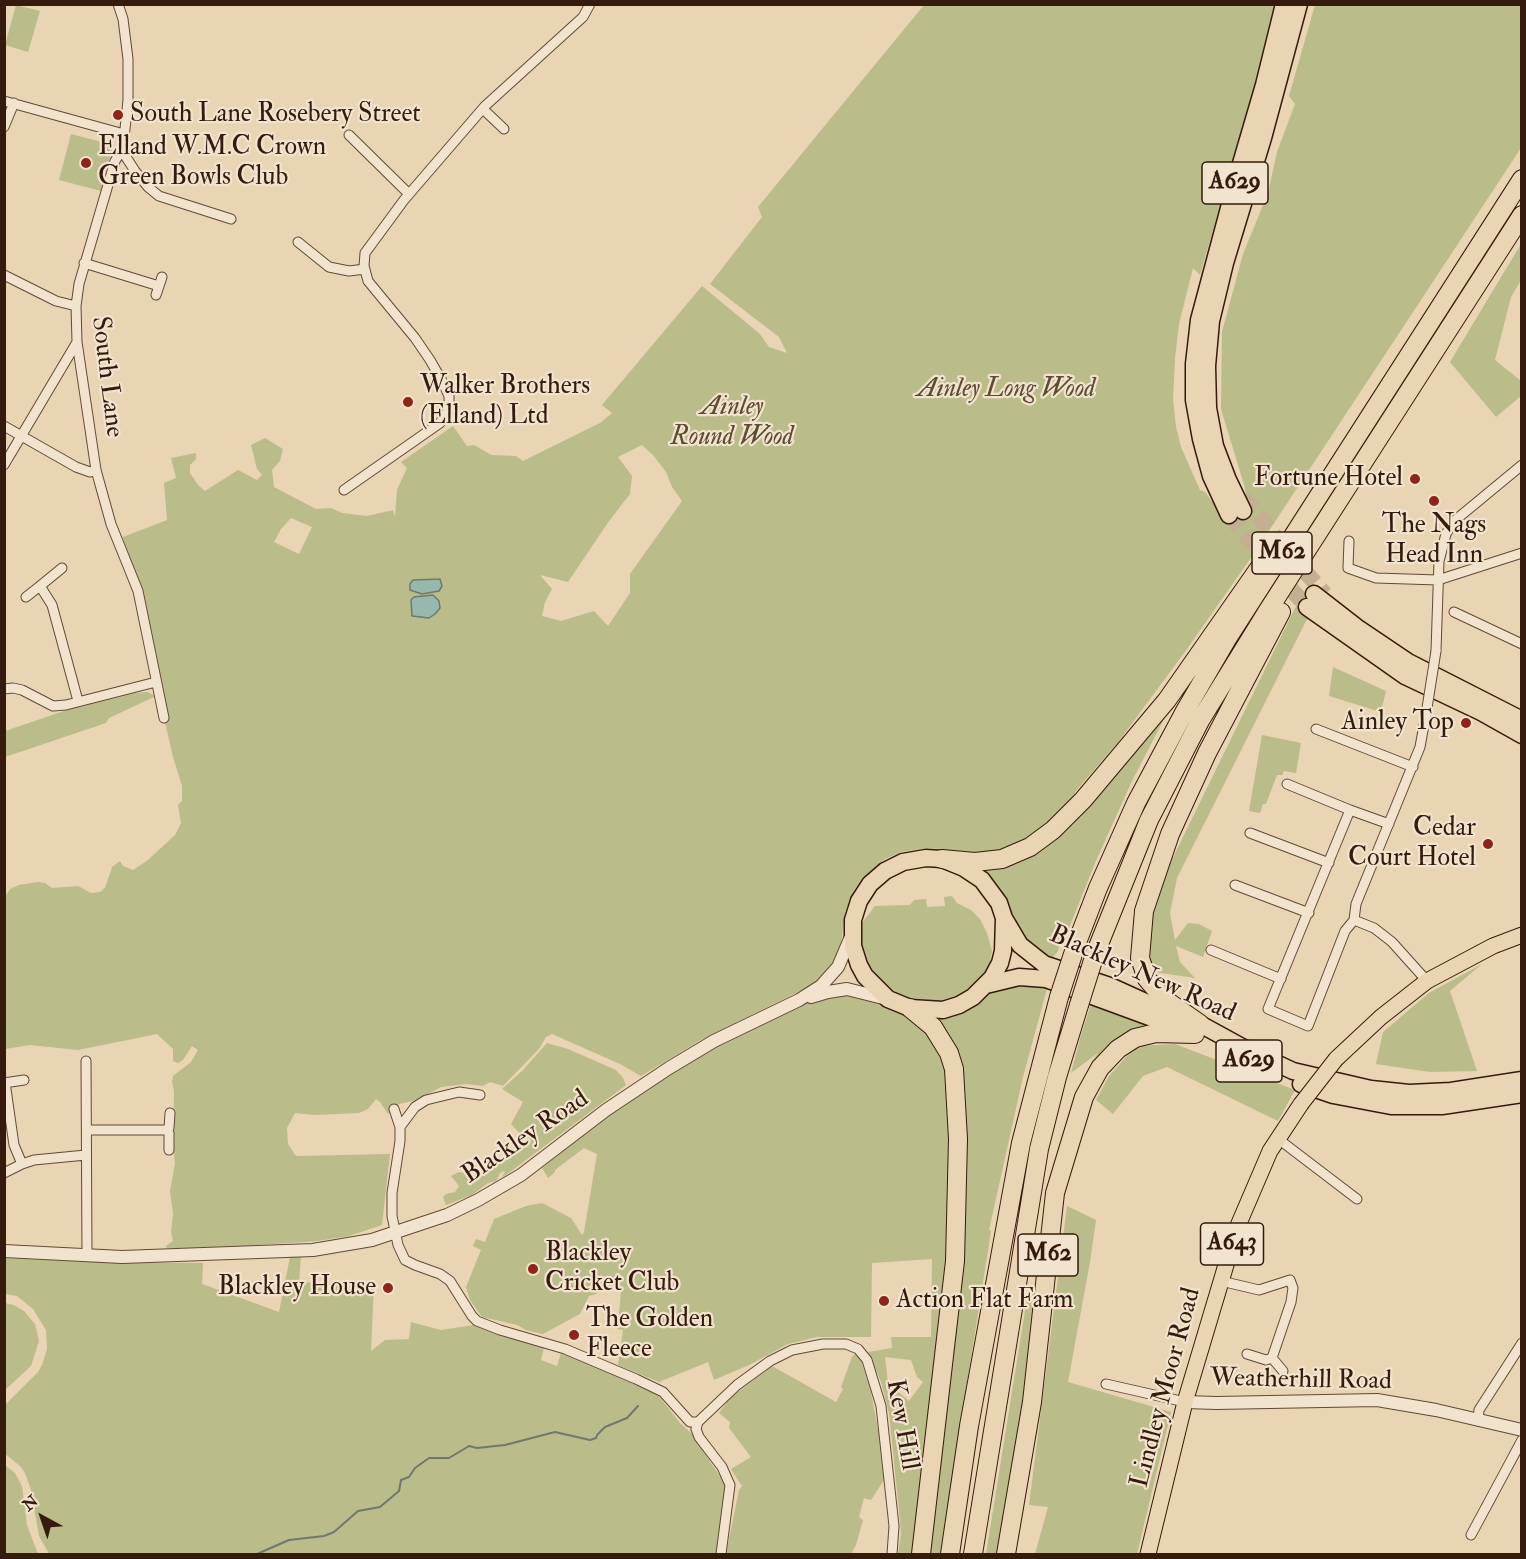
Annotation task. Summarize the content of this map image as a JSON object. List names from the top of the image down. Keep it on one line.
{"streets":{"highway":["A629","M62","Blackley New Road"],"main road":["A643","Lindley Moor Road"],"street":["South Lane","Blackley Road","Weatherhill Road","Kew Hill"]},"crossings":[["M62","Blackley New Road"],["M62","Blackley Road"],["Blackley New Road","Blackley Road"],["Weatherhill Road","Lindley Moor Road"]],"parks":["Ainley Long Wood","Ainley Round Wood"],"places":["South Lane Rosebery Street","Elland W.M.C Crown Green Bowls Club","Walker Brothers (Elland) Ltd","Fortune Hotel","The Nags Head Inn","Ainley Top","Cedar Court Hotel","Blackley Cricket Club","Blackley House","Action Flat Farm","The Golden Fleece"],"north":"top left"}
